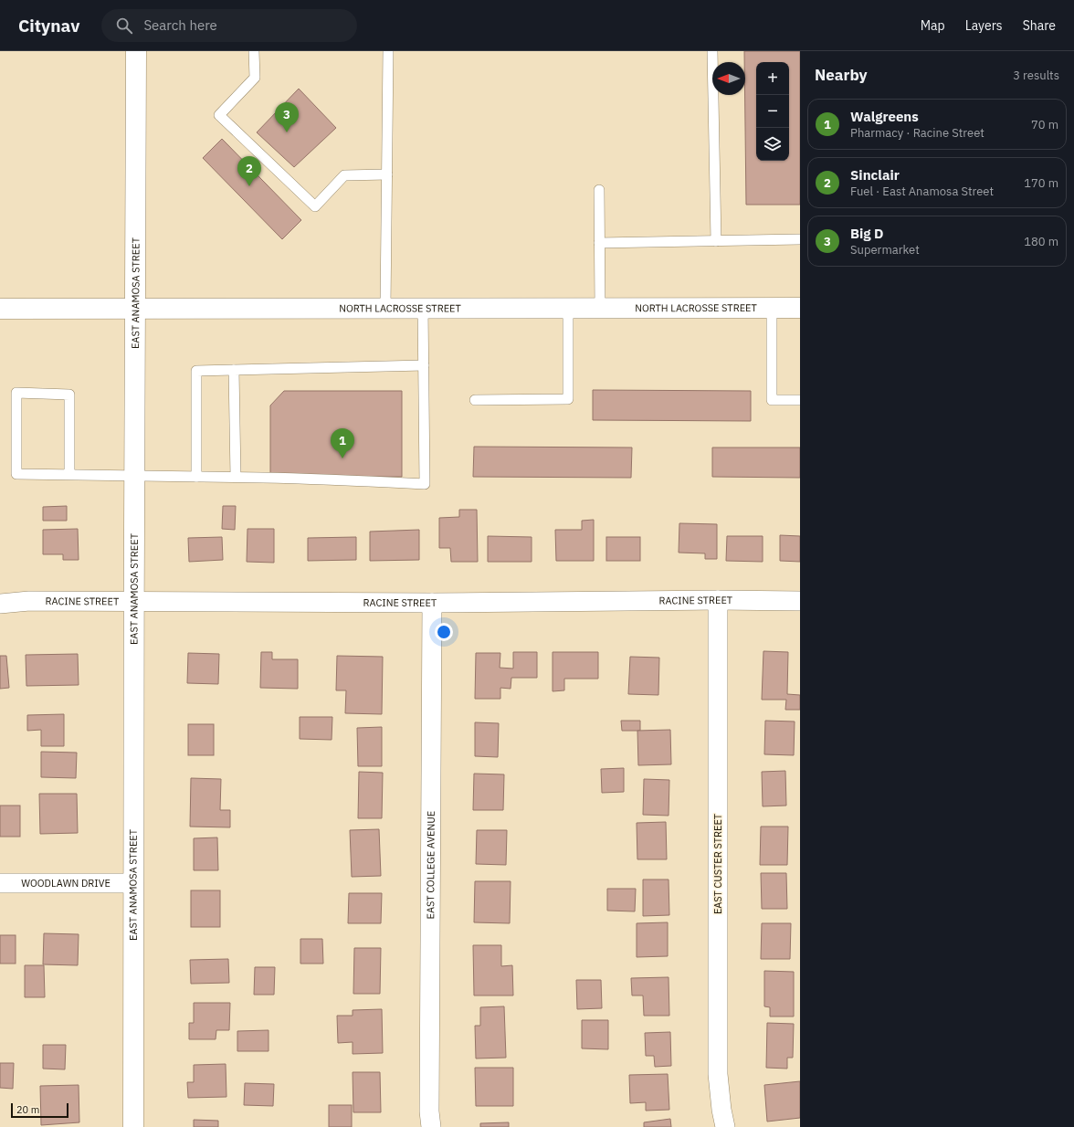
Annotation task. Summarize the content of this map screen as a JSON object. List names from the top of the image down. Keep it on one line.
{"streets":{"main road":["EAST ANAMOSA STREET","NORTH LACROSSE STREET"],"street":["RACINE STREET","EAST CUSTER STREET","EAST COLLEGE AVENUE","WOODLAWN DRIVE"]},"crossings":[["EAST ANAMOSA STREET","NORTH LACROSSE STREET"],["EAST ANAMOSA STREET","RACINE STREET"],["EAST ANAMOSA STREET","WOODLAWN DRIVE"],["RACINE STREET","EAST CUSTER STREET"],["RACINE STREET","EAST COLLEGE AVENUE"]],"scale_bar":"20 m","north":"left","page":{"header":"Citynav","search":"Search here","nav":["Map","Layers","Share"],"heading":["Nearby","3 results"],"map_buttons":["+","−"],"list":[{"mark":"1","name":"Walgreens","note":"Pharmacy · Racine Street","value":"70 m"},{"mark":"2","name":"Sinclair","note":"Fuel · East Anamosa Street","value":"170 m"},{"mark":"3","name":"Big D","note":"Supermarket","value":"180 m"}],"pins":["3","2","1"],"scale":"20 m"}}
